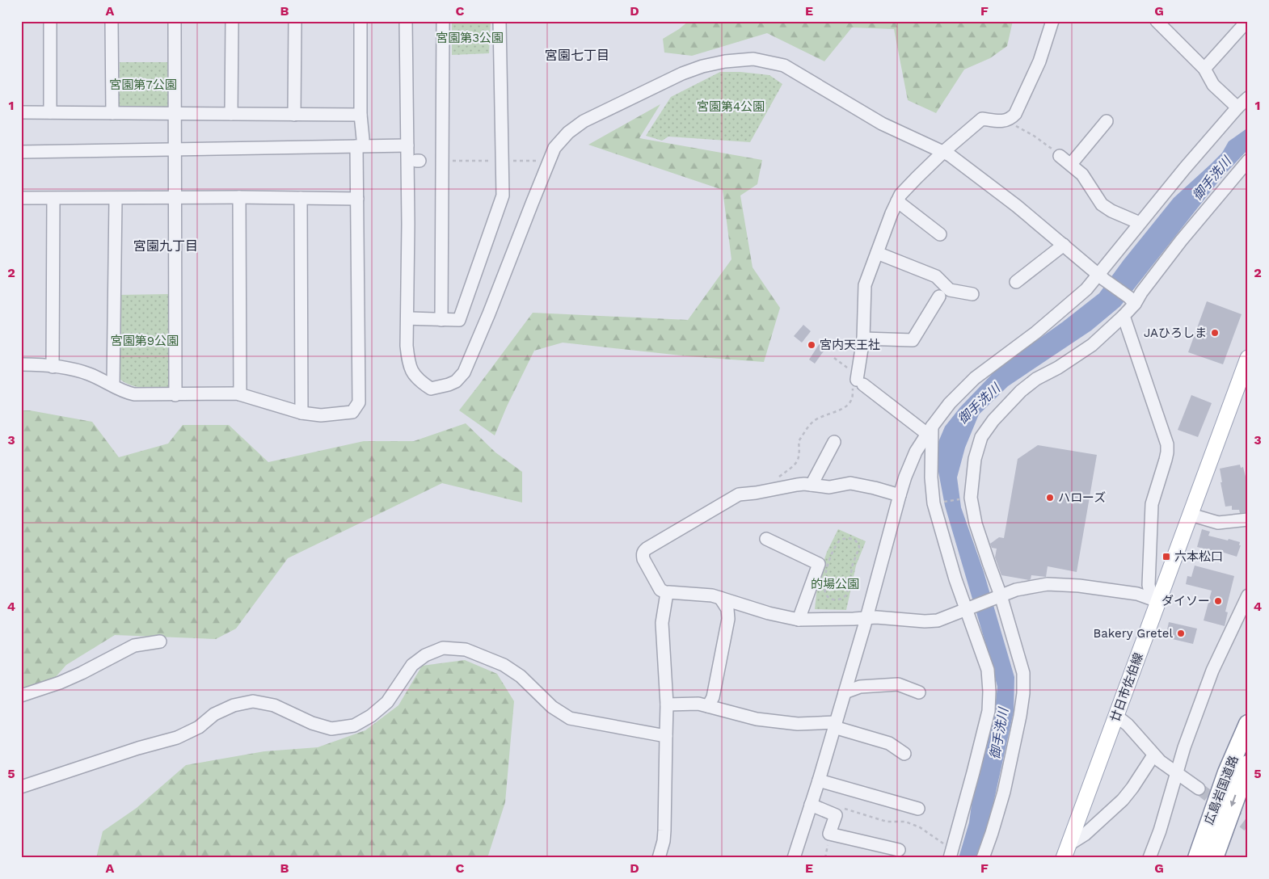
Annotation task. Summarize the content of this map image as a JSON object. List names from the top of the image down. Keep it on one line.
{"streets":{"highway":["広島岩国道路"],"main road":["廿日市佐伯線"]},"districts":["宮園七丁目","宮園九丁目"],"water":["御手洗川"],"parks":["宮園第3公園","宮園第7公園","宮園第4公園","宮園第9公園","的場公園"],"places":{"other":["JAひろしま","宮内天王社","ハローズ","ダイソー","Bakery Gretel"],"transit":["六本松口"]},"grid":{"columns":["A","B","C","D","E","F","G"],"rows":["1","2","3","4","5"]}}
